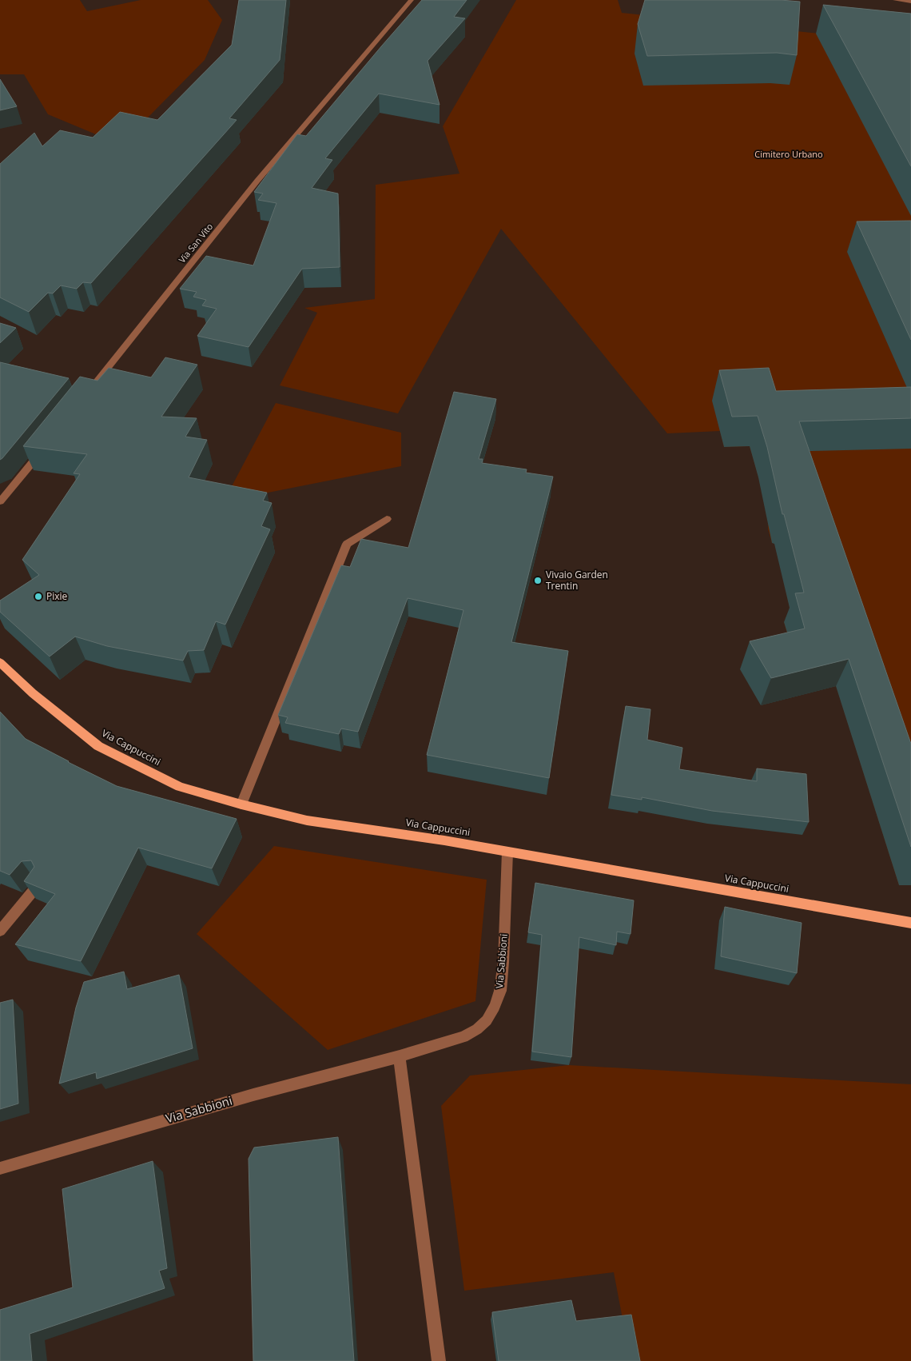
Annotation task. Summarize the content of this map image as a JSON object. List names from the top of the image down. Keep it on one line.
{"streets":{"main road":["Via Cappuccini"],"street":["Via San Vito","Via Sabbioni"]},"crossings":[["Via Cappuccini","Via Sabbioni"]],"parks":["Cimitero Urbano"],"places":["Vivaio Garden Trentin","Pixie"]}
